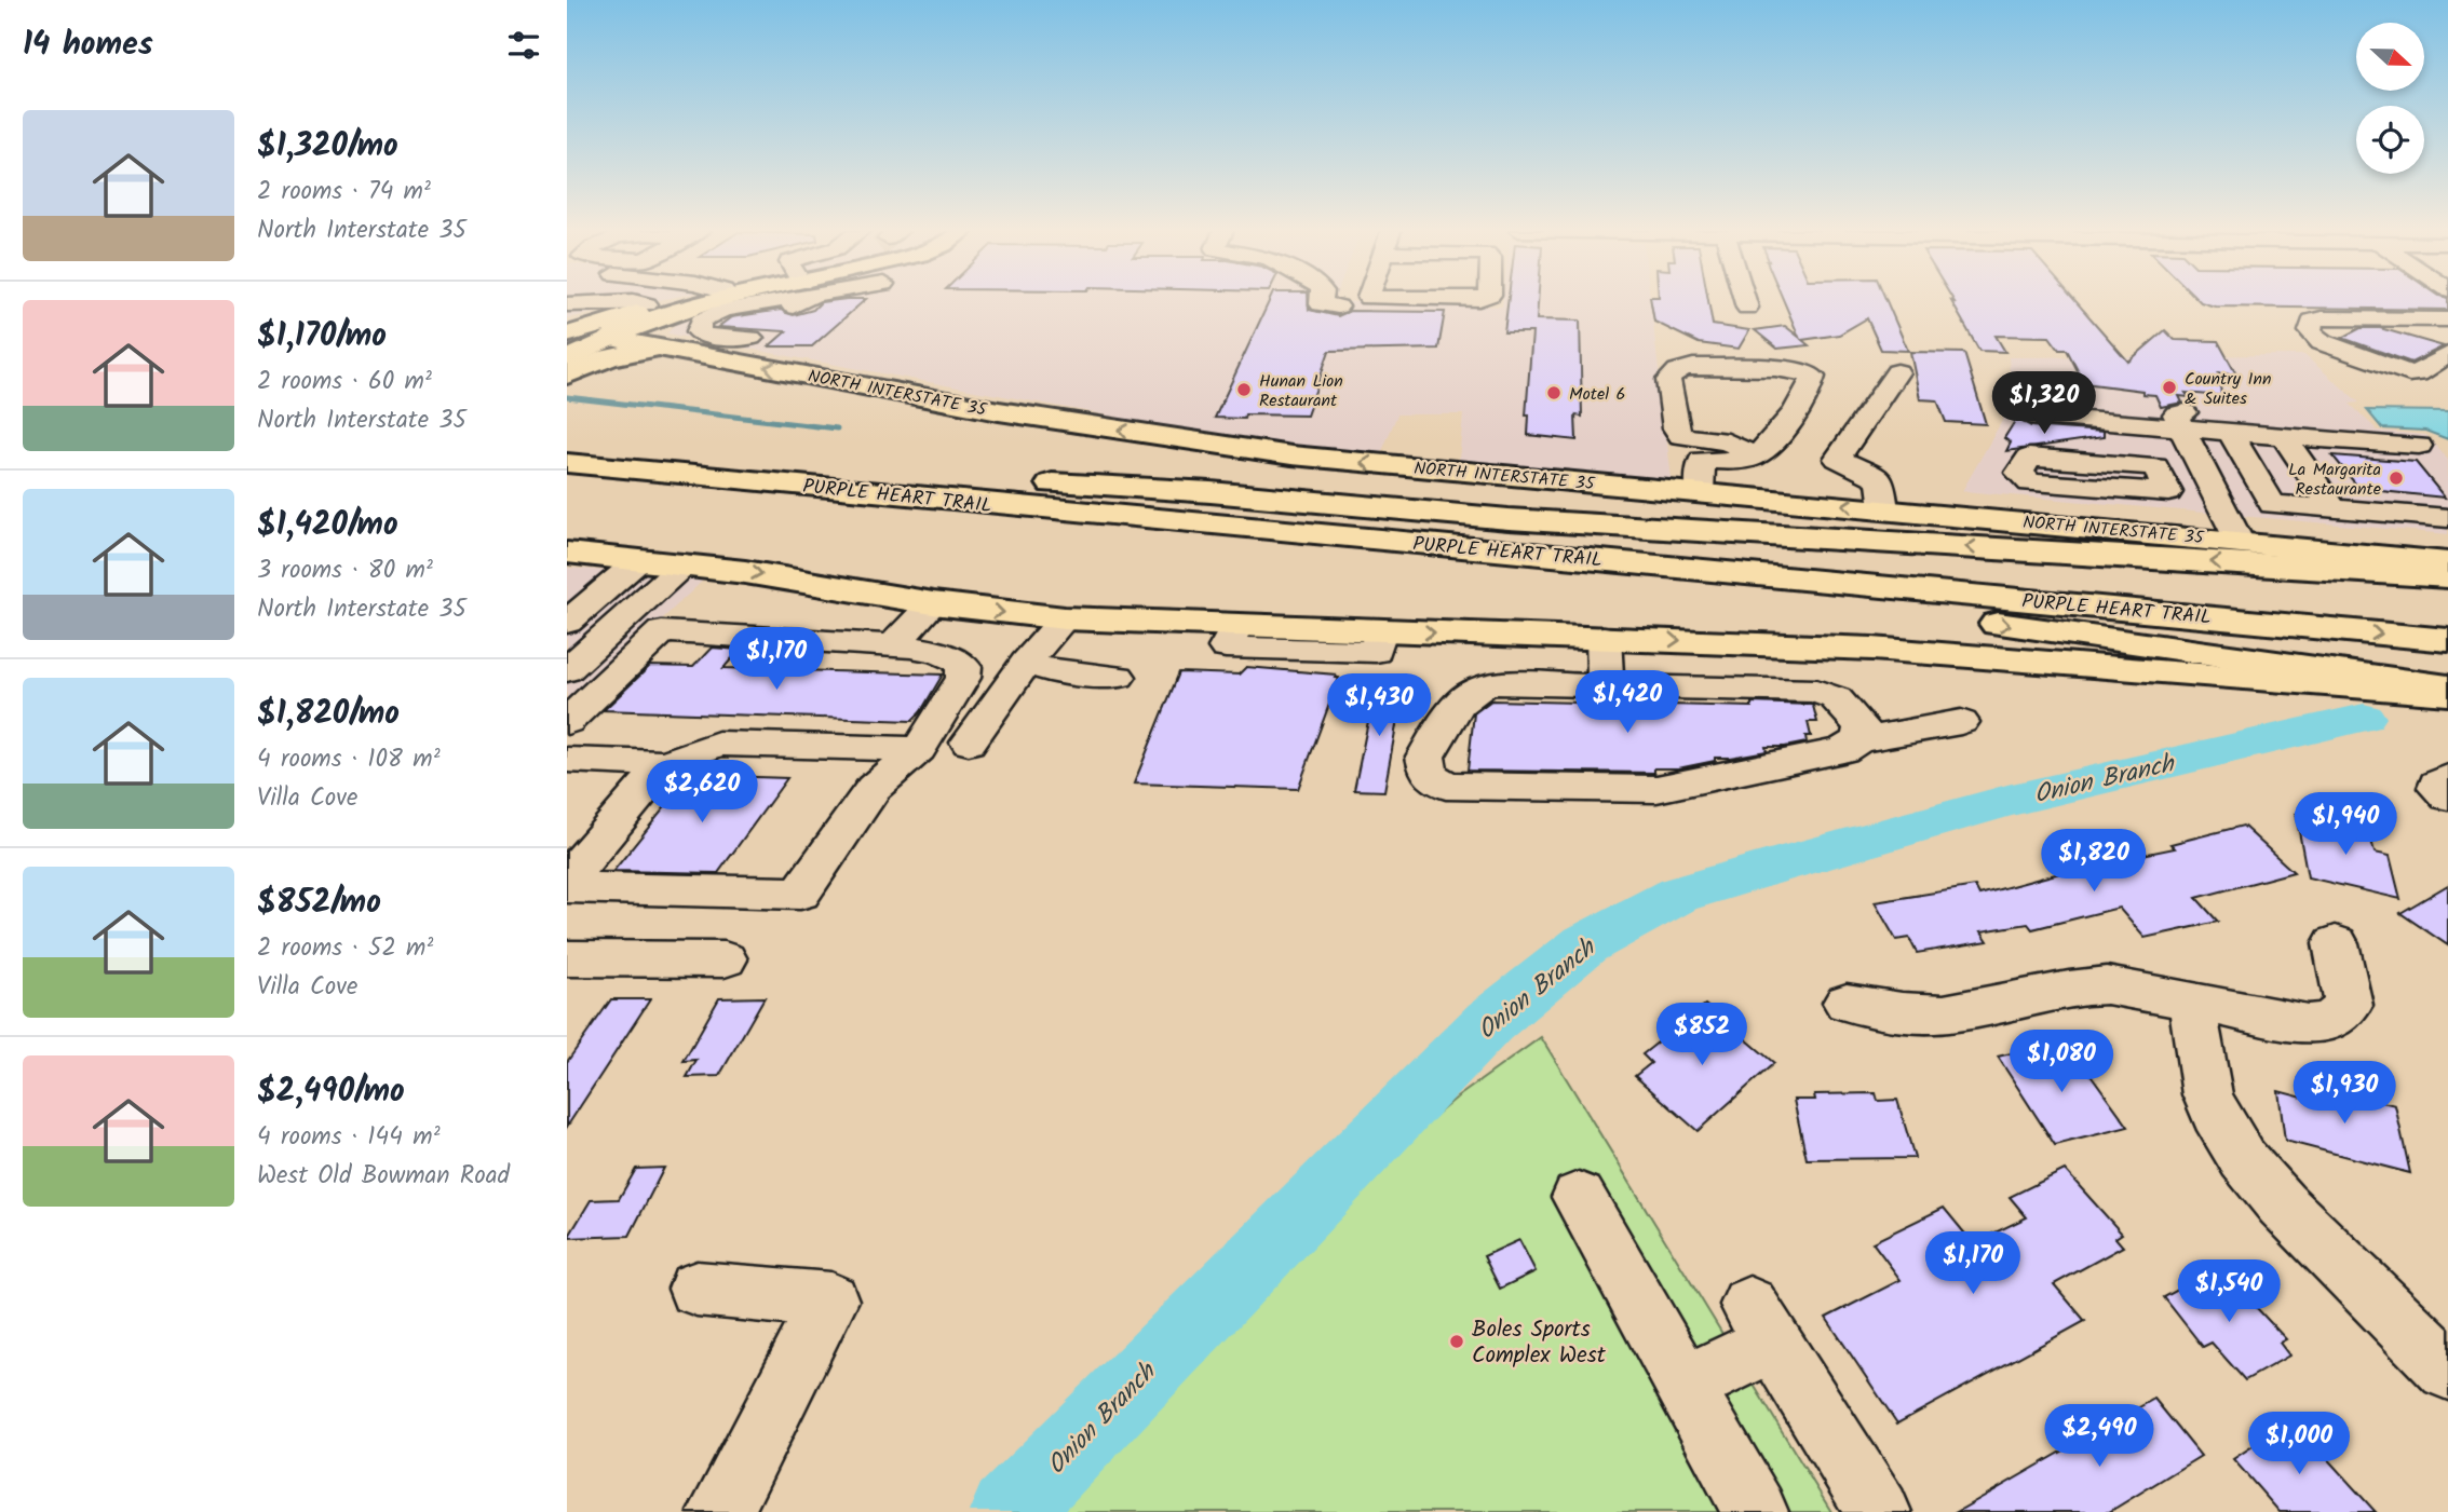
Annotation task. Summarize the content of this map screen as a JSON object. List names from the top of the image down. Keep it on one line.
{"streets":{"main road":["NORTH INTERSTATE 35","PURPLE HEART TRAIL"]},"water":["Onion Branch"],"places":["Country Inn & Suites","Hunan Lion Restaurant","Motel 6","La Margarita Restaurante","Boles Sports Complex West"],"north":"right","page":{"heading":"14 homes","list":[{"name":"$1,320/mo","note":"2 rooms · 74 m² · North Interstate 35"},{"name":"$1,170/mo","note":"2 rooms · 60 m² · North Interstate 35"},{"name":"$1,420/mo","note":"3 rooms · 80 m² · North Interstate 35"},{"name":"$1,820/mo","note":"4 rooms · 108 m² · Villa Cove"},{"name":"$852/mo","note":"2 rooms · 52 m² · Villa Cove"},{"name":"$2,490/mo","note":"4 rooms · 144 m² · West Old Bowman Road"}],"price":["$1,320","$1,170","$1,420","$1,430","$2,620","$1,940","$1,820","$852","$1,080","$1,930","$1,170","$1,540","$2,490","$1,000"]}}
